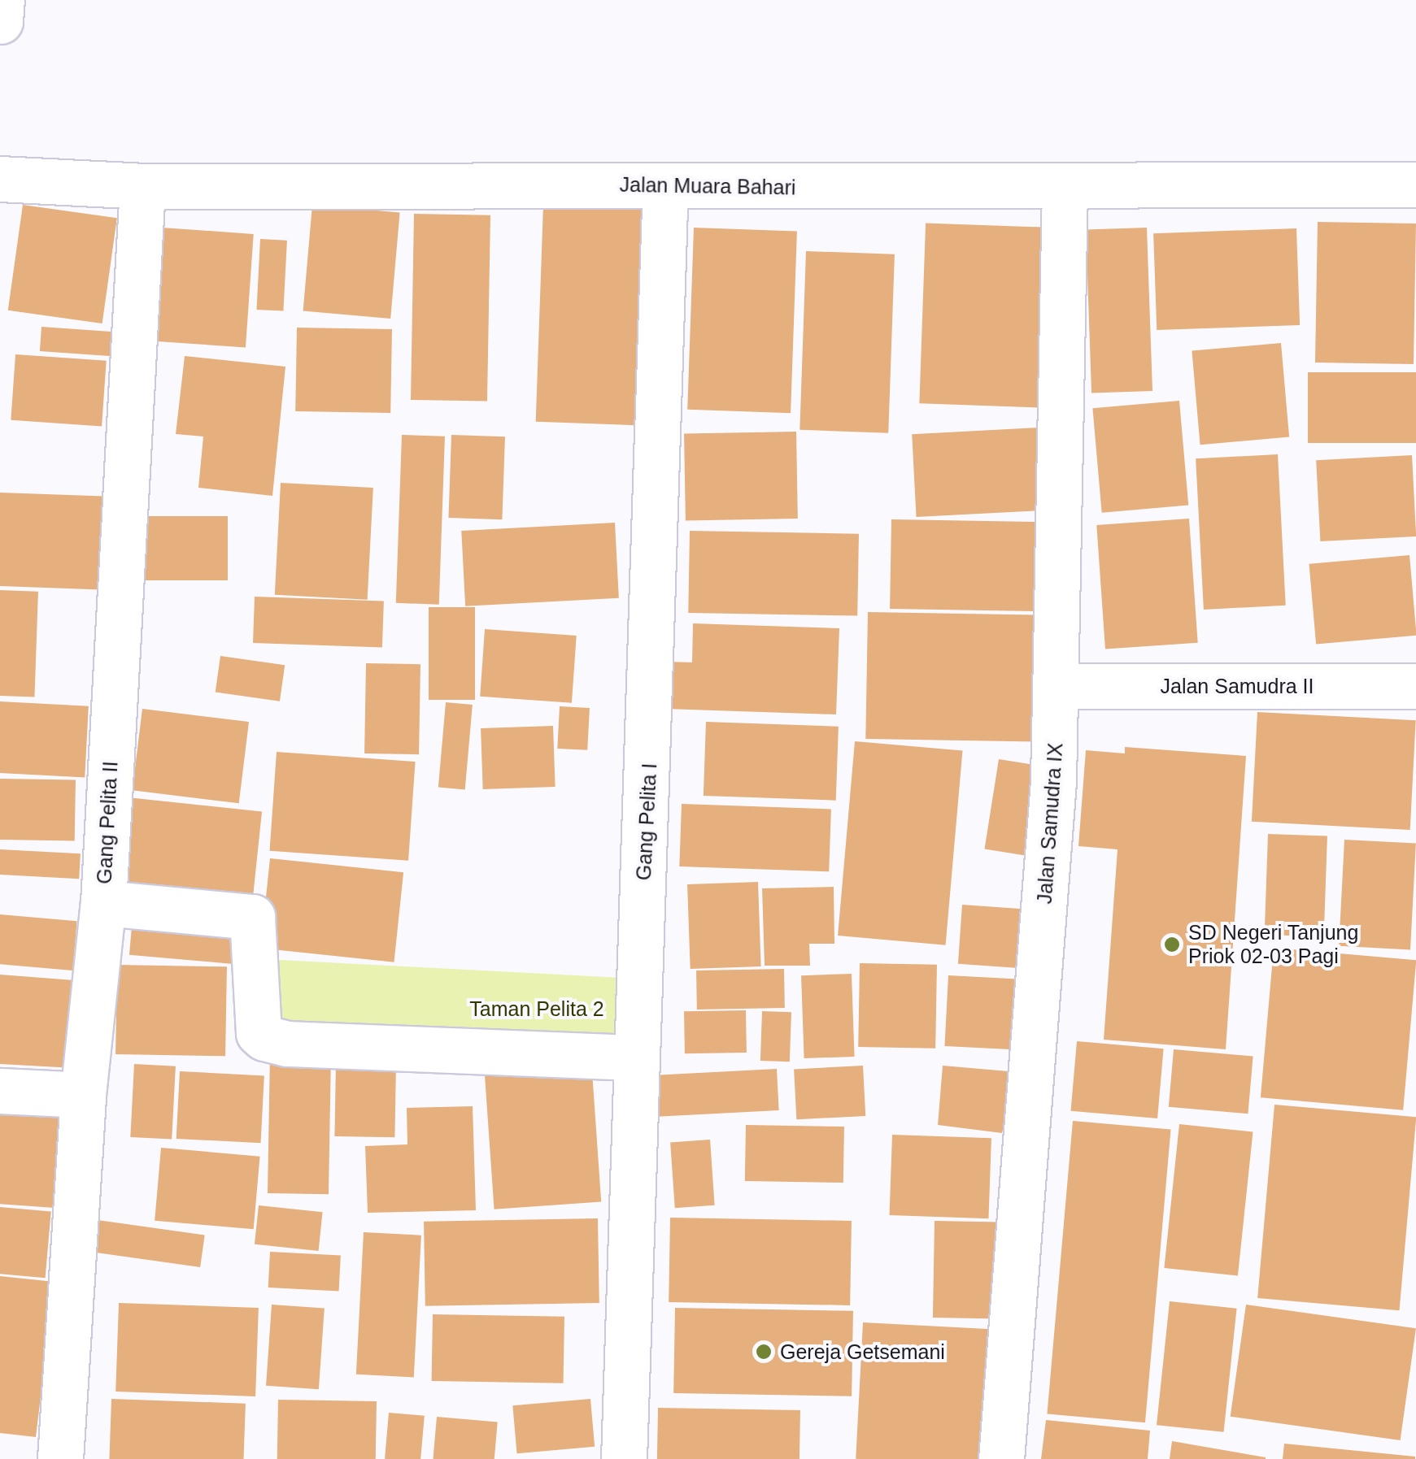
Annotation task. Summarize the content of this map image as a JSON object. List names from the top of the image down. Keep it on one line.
{"streets":{"street":["Jalan Muara Bahari","Jalan Samudra II","Gang Pelita I","Gang Pelita II","Jalan Samudra IX"]},"crossings":[["Jalan Muara Bahari","Gang Pelita I"],["Jalan Muara Bahari","Gang Pelita II"],["Jalan Muara Bahari","Jalan Samudra IX"],["Jalan Samudra II","Jalan Samudra IX"]],"parks":["Taman Pelita 2"],"places":["SD Negeri Tanjung Priok 02-03 Pagi","Gereja Getsemani"]}
